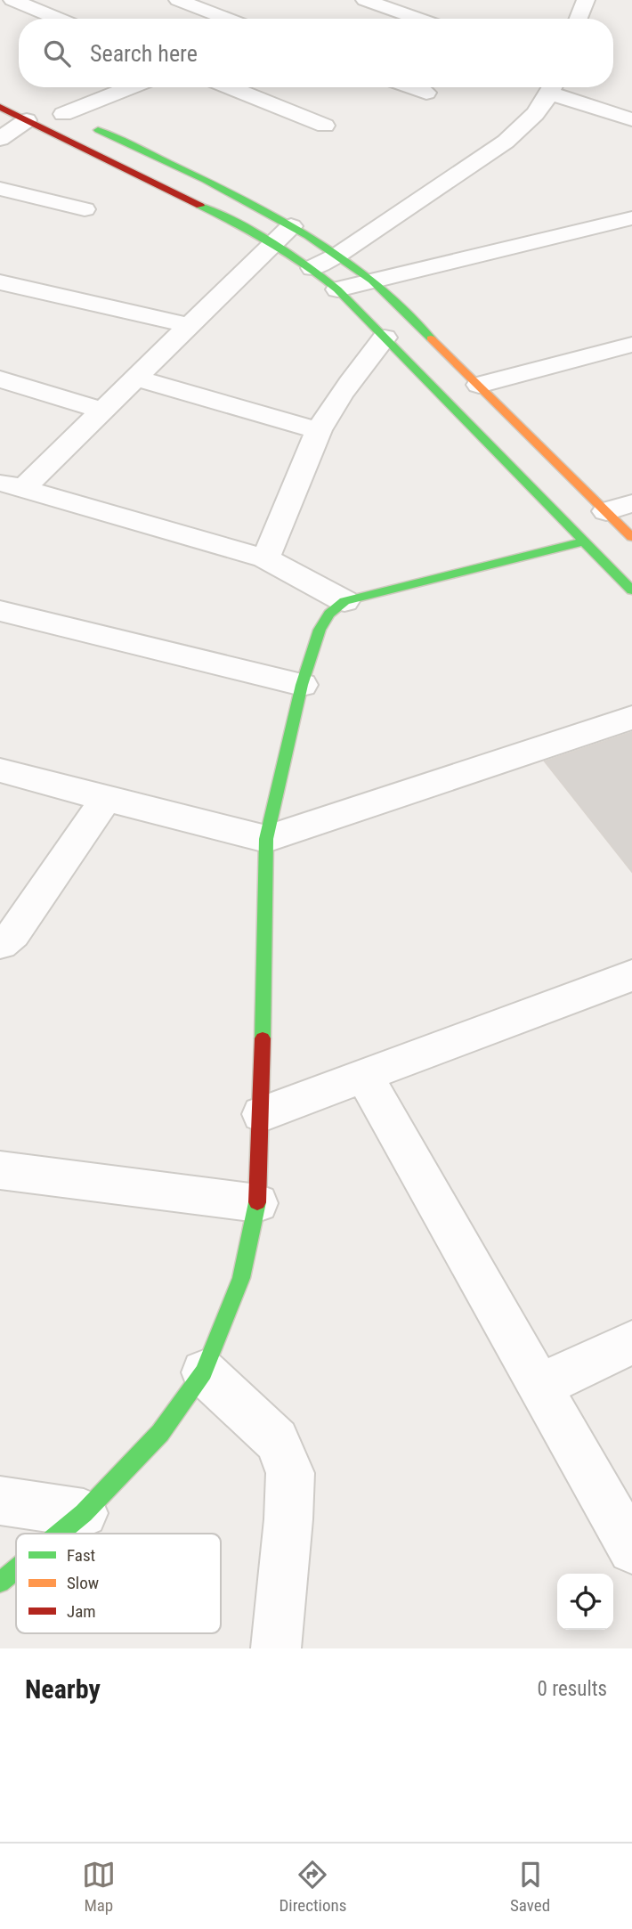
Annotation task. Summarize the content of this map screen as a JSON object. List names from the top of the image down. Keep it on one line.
{"legend":["Fast","Slow","Jam"],"page":{"search":"Search here","heading":["Nearby","0 results"],"nav":["Map","Directions","Saved"]}}
